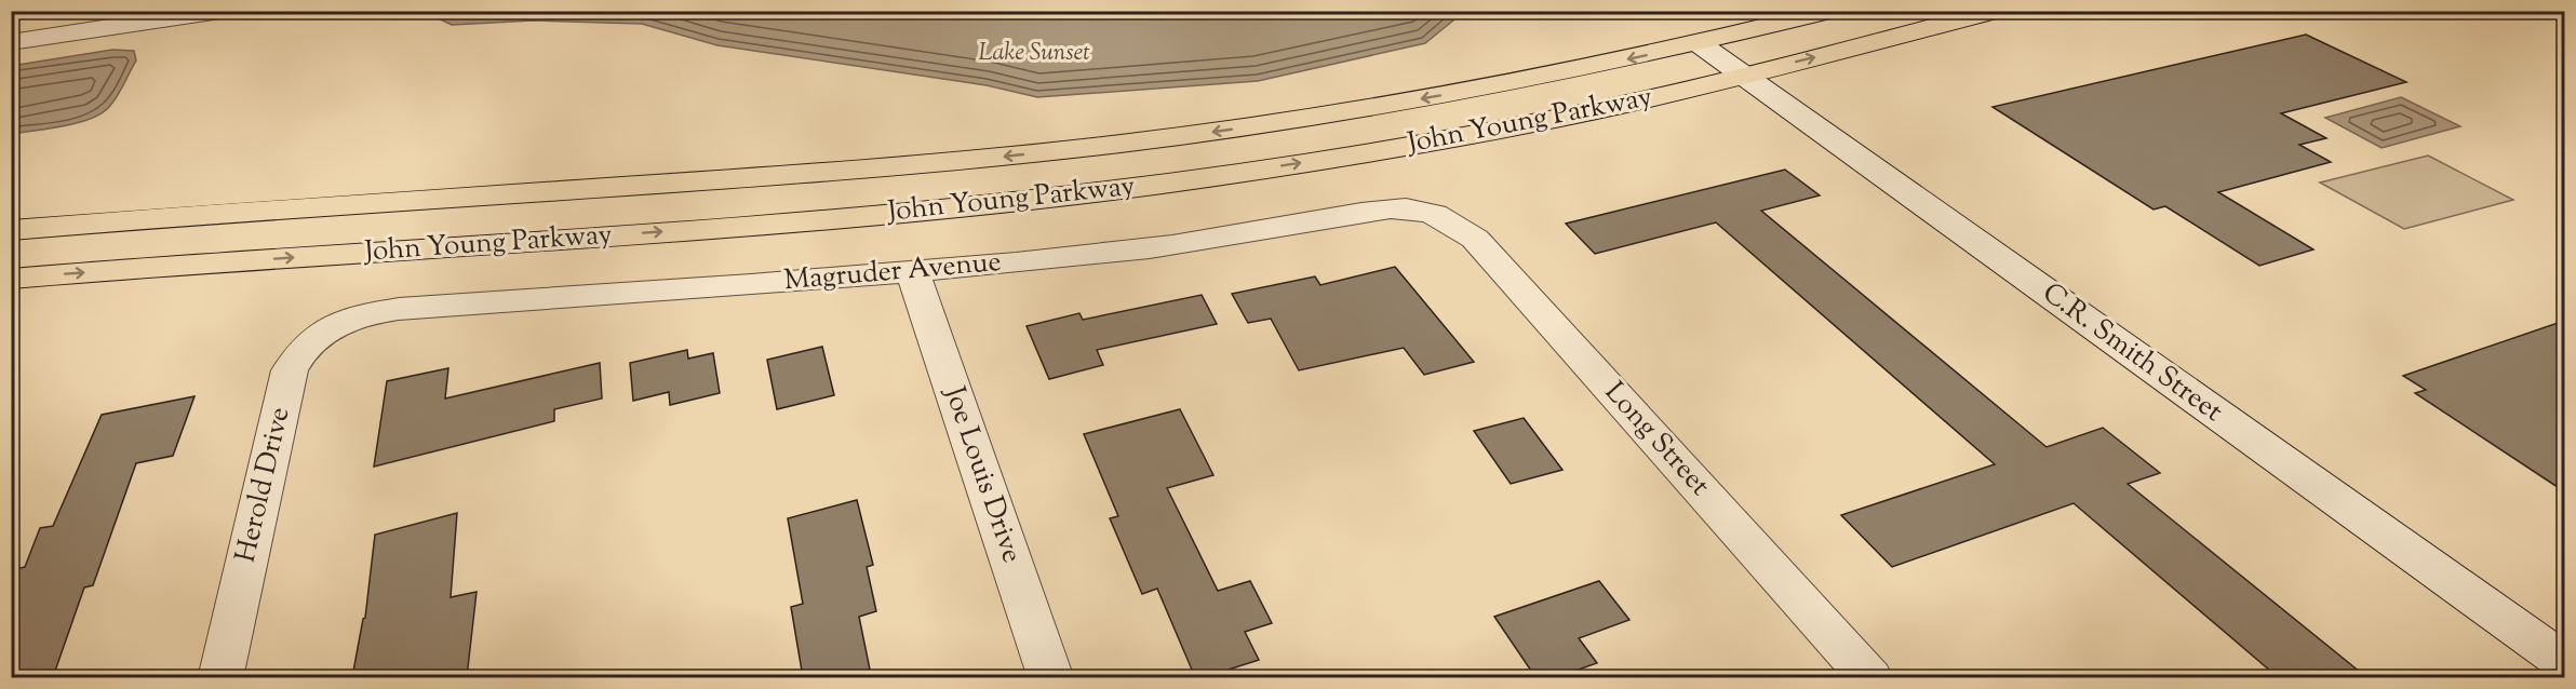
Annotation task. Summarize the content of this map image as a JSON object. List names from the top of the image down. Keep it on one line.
{"streets":{"main road":["John Young Parkway"],"street":["Magruder Avenue","C.R. Smith Street","Long Street","Joe Louis Drive","Herold Drive"]},"crossings":[["John Young Parkway","C.R. Smith Street"],["Magruder Avenue","Long Street"],["Magruder Avenue","Joe Louis Drive"],["Magruder Avenue","Herold Drive"]],"water":["Lake Sunset"]}
